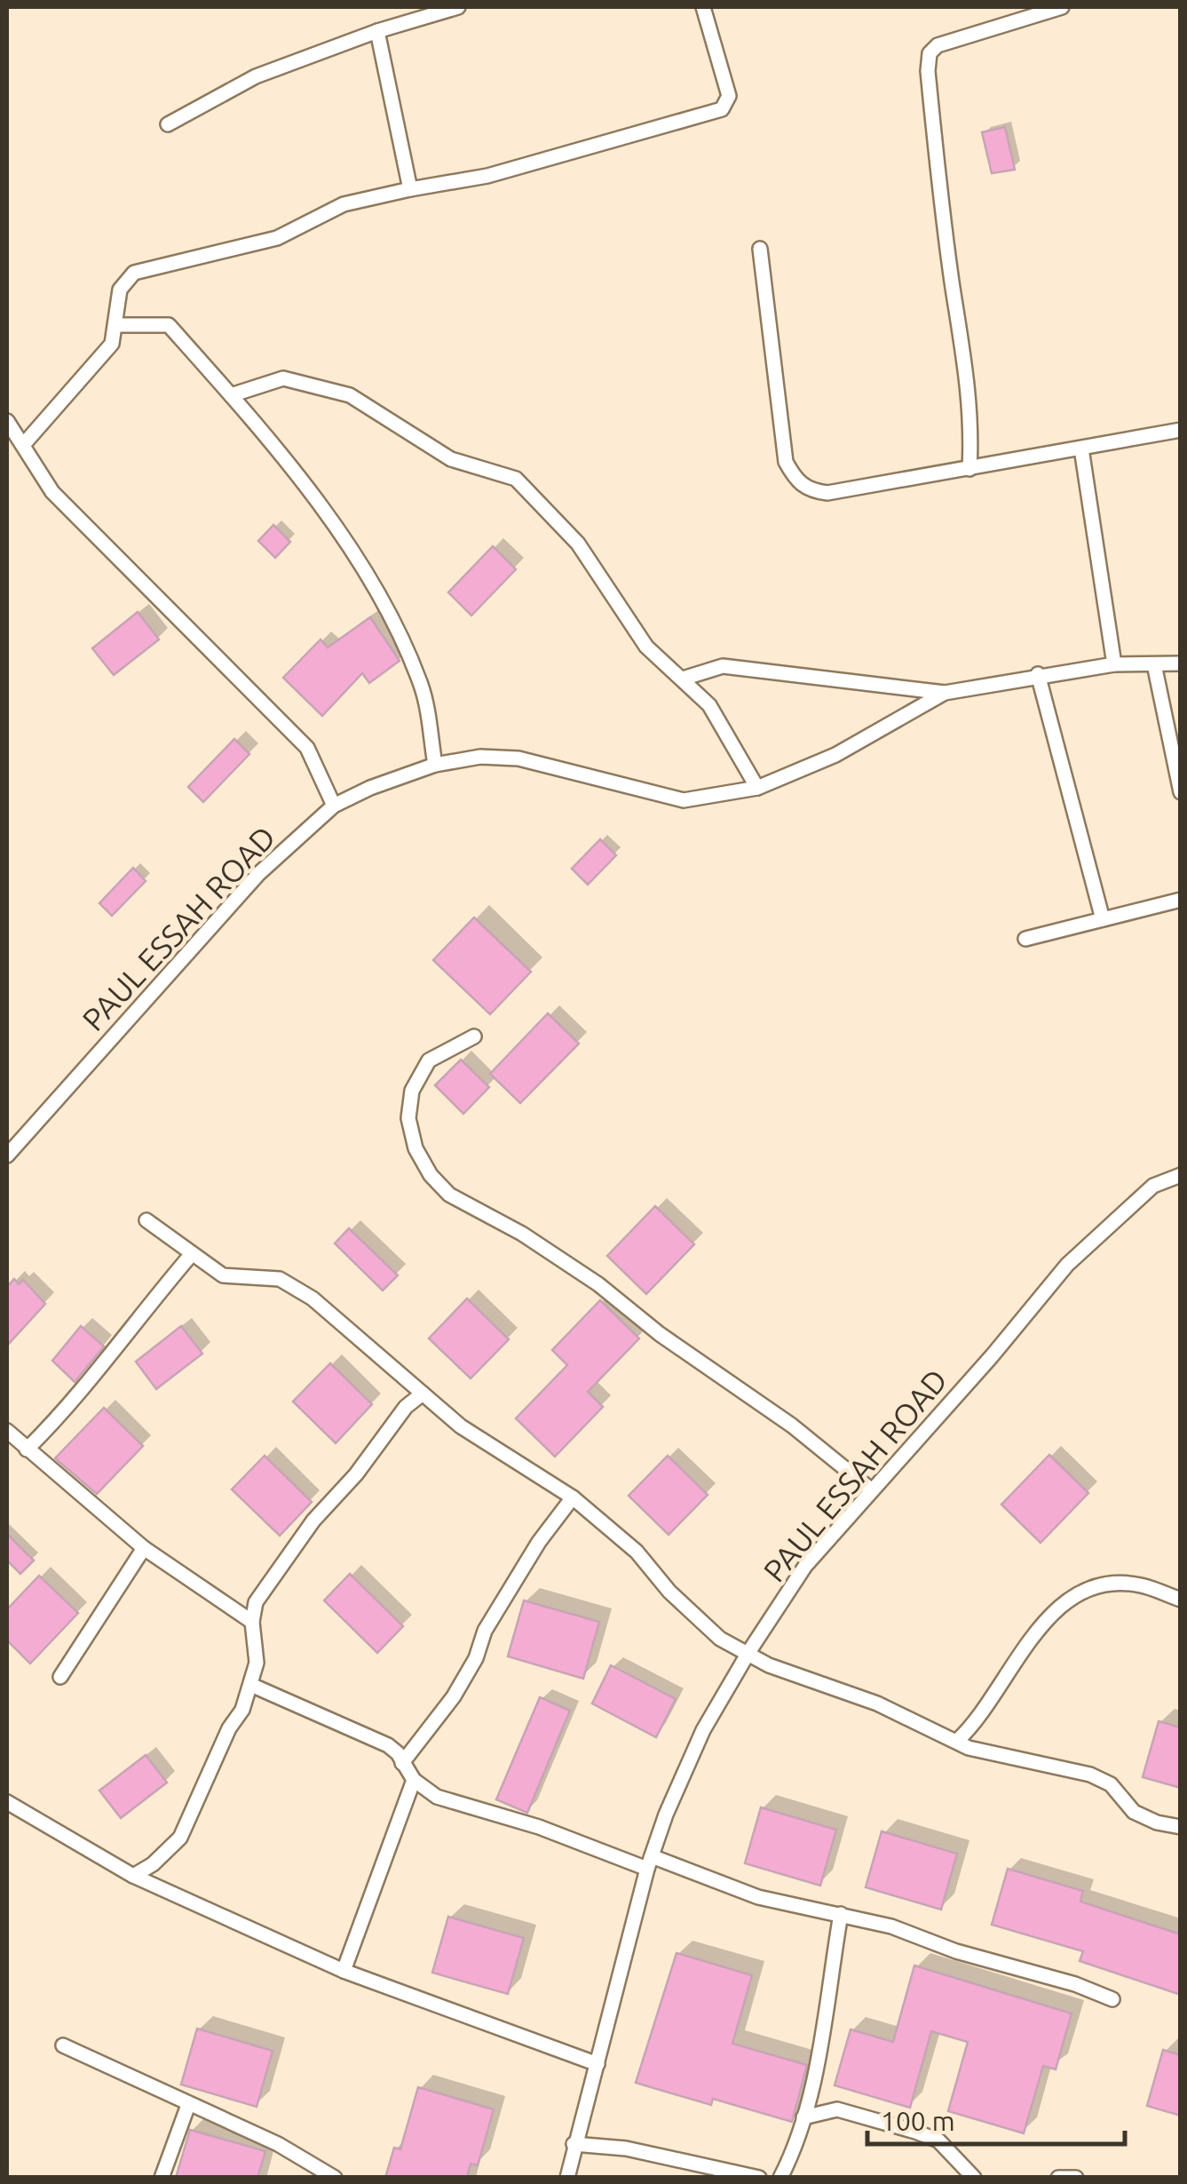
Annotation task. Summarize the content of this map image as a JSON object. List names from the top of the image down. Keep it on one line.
{"streets":{"street":["PAUL ESSAH ROAD"]},"scale_bar":"100 m"}
